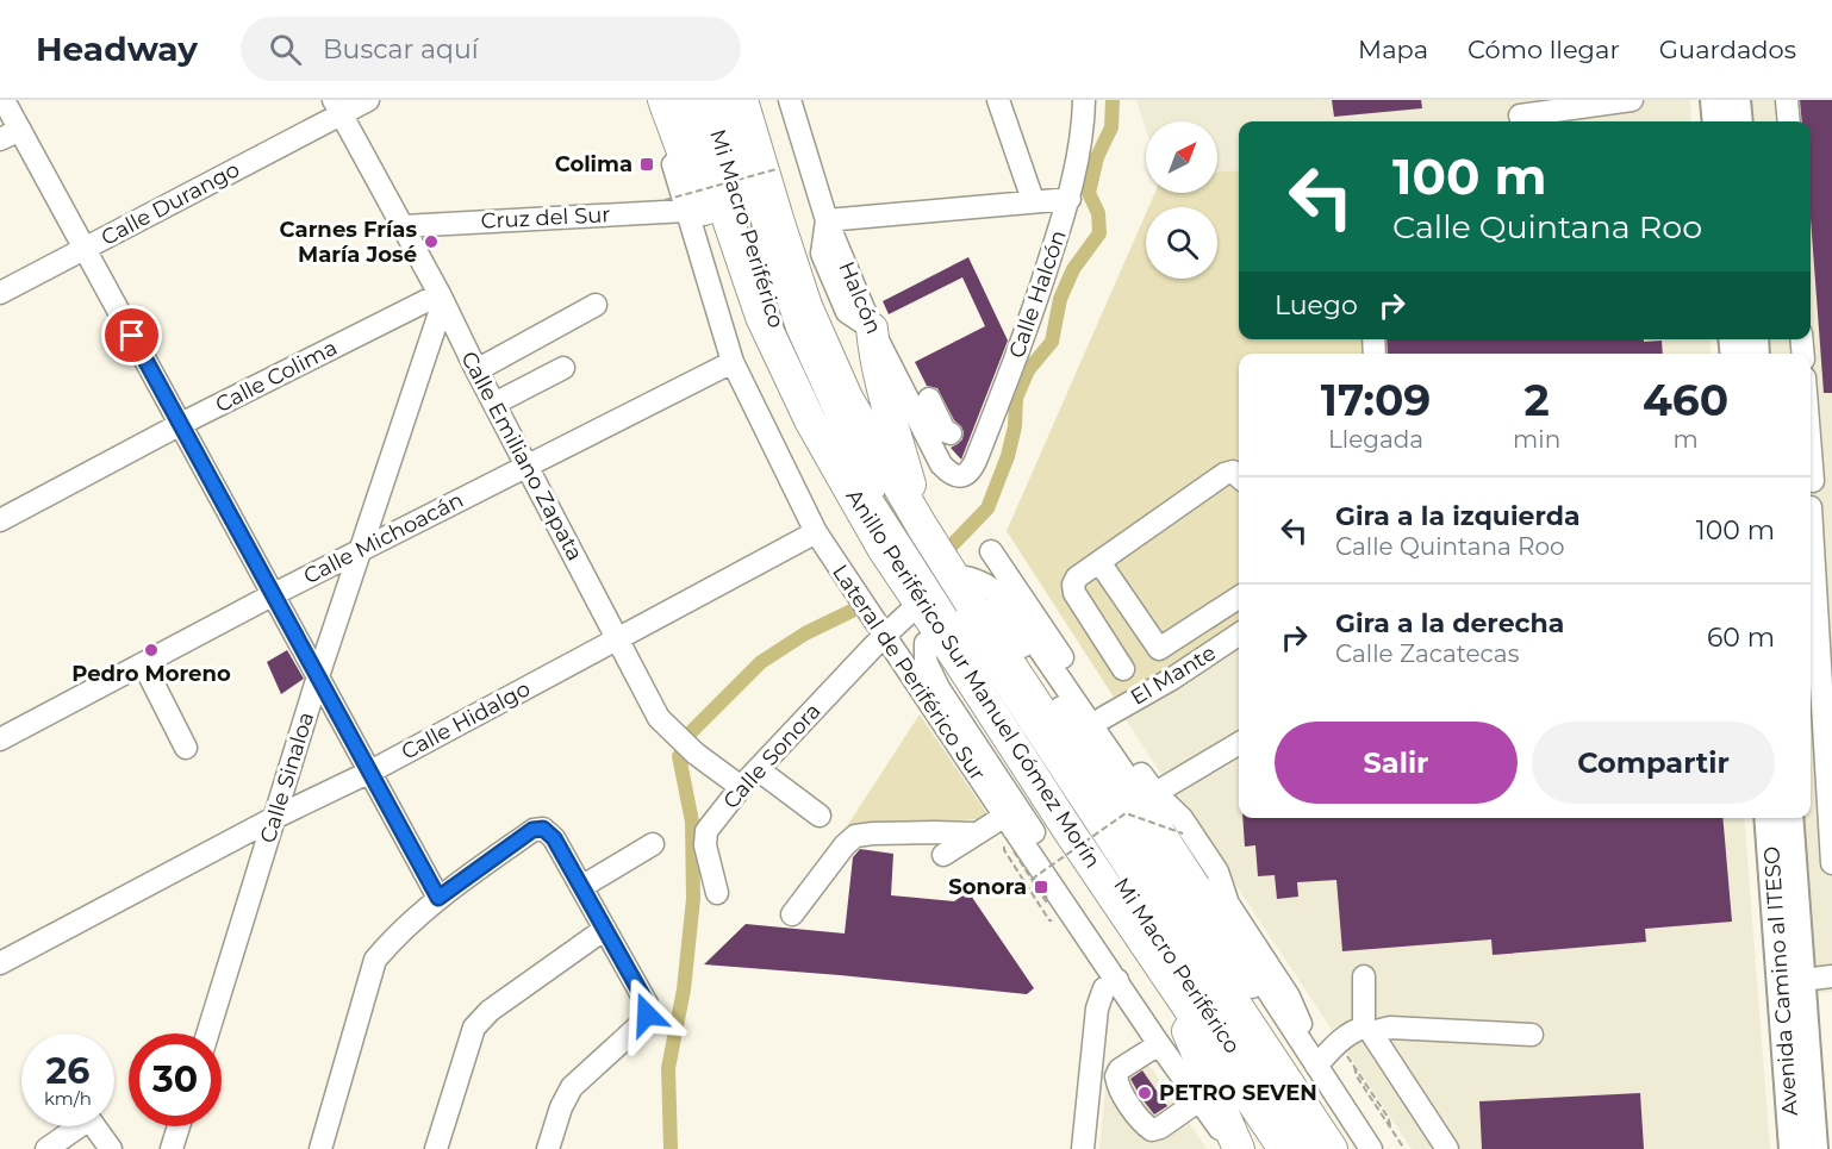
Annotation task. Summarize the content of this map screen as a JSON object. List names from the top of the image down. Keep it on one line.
{"streets":{"highway":["Anillo Periférico Sur Manuel Gómez Morín"],"main road":["Avenida Camino al ITESO"],"street":["Calle Durango","Cruz del Sur","Mi Macro Periférico","Calle Halcón","Halcón","Calle Colima","Calle Emiliano Zapata","Calle Michoacán","Lateral de Periférico Sur","El Mante","Calle Hidalgo","Calle Sonora","Calle Sinaloa"]},"crossings":[["Calle Durango","Calle Emiliano Zapata"],["Cruz del Sur","Calle Emiliano Zapata"],["Cruz del Sur","Lateral de Periférico Sur"],["Calle Halcón","Halcón"],["Calle Colima","Calle Emiliano Zapata"],["Calle Colima","Calle Sinaloa"],["Calle Emiliano Zapata","Calle Michoacán"],["Calle Emiliano Zapata","Calle Hidalgo"],["Calle Emiliano Zapata","Calle Sonora"],["Calle Emiliano Zapata","Calle Sinaloa"],["Calle Michoacán","Lateral de Periférico Sur"],["Calle Michoacán","Calle Sinaloa"],["Lateral de Periférico Sur","Calle Hidalgo"],["Lateral de Periférico Sur","Calle Sonora"],["Calle Hidalgo","Calle Sinaloa"]],"places":{"transit":["Colima","Sonora"],"other":["Carnes Frías María José","Pedro Moreno","PETRO SEVEN"]},"north":"top right","page":{"header":"Headway","search":"Buscar aquí","nav":["Mapa","Cómo llegar","Guardados"],"turn":["100 m","Calle Quintana Roo"],"then":"Luego","eta":["17:09","Llegada","2","min","460","m"],"list":[{"name":"Gira a la izquierda","note":"Calle Quintana Roo","value":"100 m"},{"name":"Gira a la derecha","note":"Calle Zacatecas","value":"60 m"}],"buttons":["Salir","Compartir"],"speed":"26 km/h","limit":"30"}}
